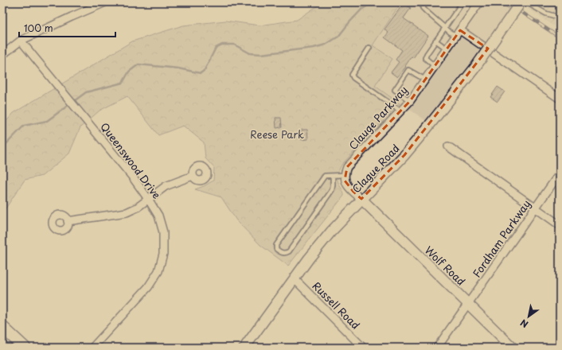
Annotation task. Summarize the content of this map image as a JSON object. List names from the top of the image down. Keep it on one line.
{"streets":{"main road":["Clague Road","Wolf Road"],"street":["Clauge Parkway","Queenswood Drive","Fordham Parkway","Russell Road"]},"crossings":[["Clague Road","Wolf Road"],["Clague Road","Russell Road"],["Fordham Parkway","Wolf Road"]],"parks":["Reese Park"],"scale_bar":"100 m","north":"bottom left"}
